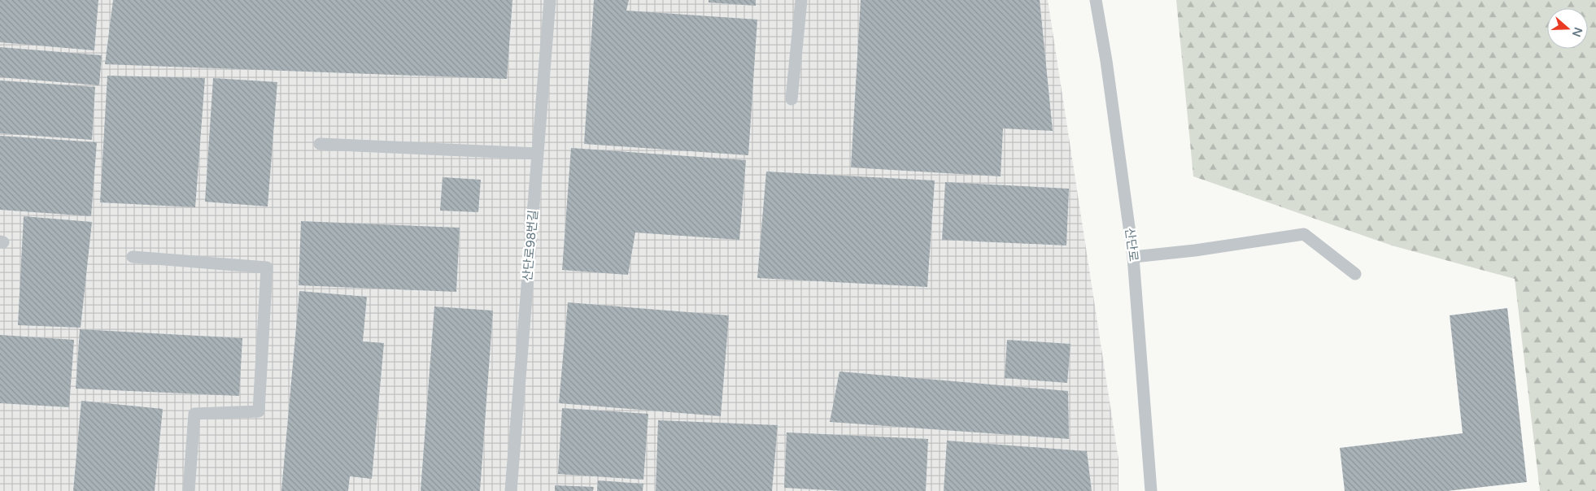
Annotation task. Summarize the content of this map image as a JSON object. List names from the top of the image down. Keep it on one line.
{"streets":{"lane":["산단로","산단로98번길"]},"north":"right"}
